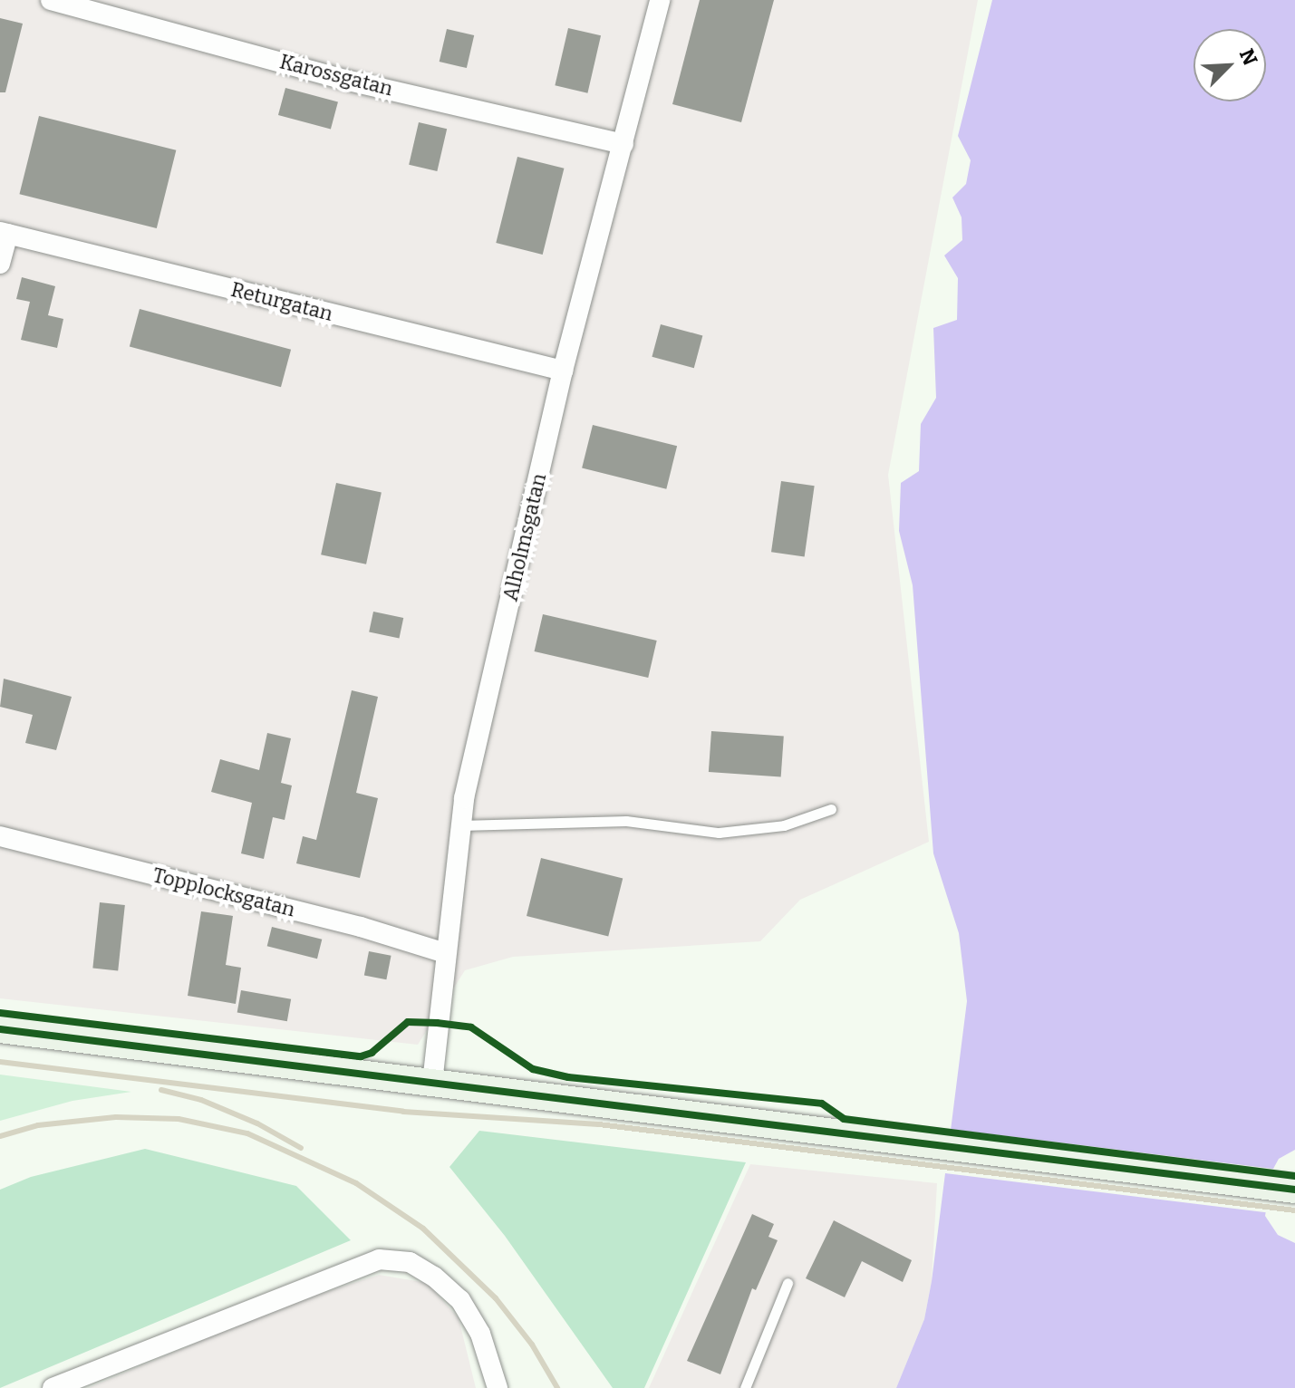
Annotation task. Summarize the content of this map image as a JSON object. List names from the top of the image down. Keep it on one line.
{"streets":{"street":["Karossgatan","Returgatan","Alholmsgatan","Topplocksgatan"]},"crossings":[["Karossgatan","Alholmsgatan"],["Returgatan","Alholmsgatan"],["Alholmsgatan","Topplocksgatan"]],"north":"top right"}
